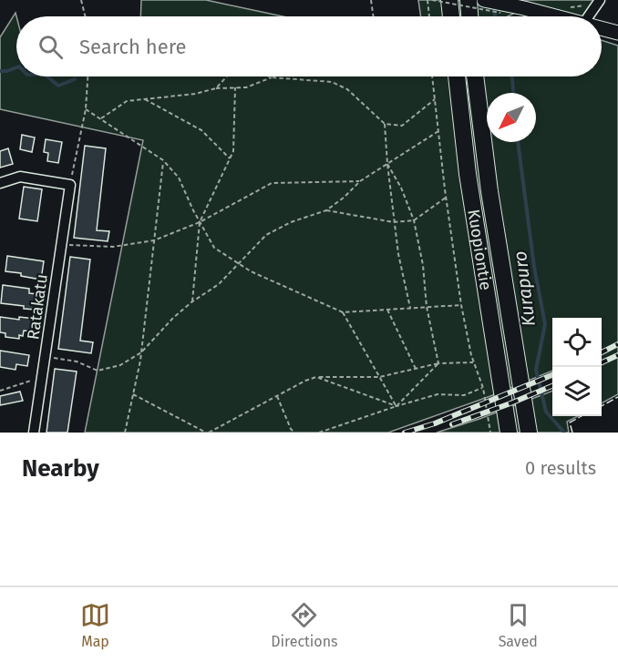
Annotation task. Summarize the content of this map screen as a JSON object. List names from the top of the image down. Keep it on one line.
{"streets":{"highway":["Kuopiontie"],"street":["Ratakatu"]},"water":["Kurapuro"],"north":"bottom left","page":{"search":"Search here","heading":["Nearby","0 results"],"nav":["Map","Directions","Saved"]}}
